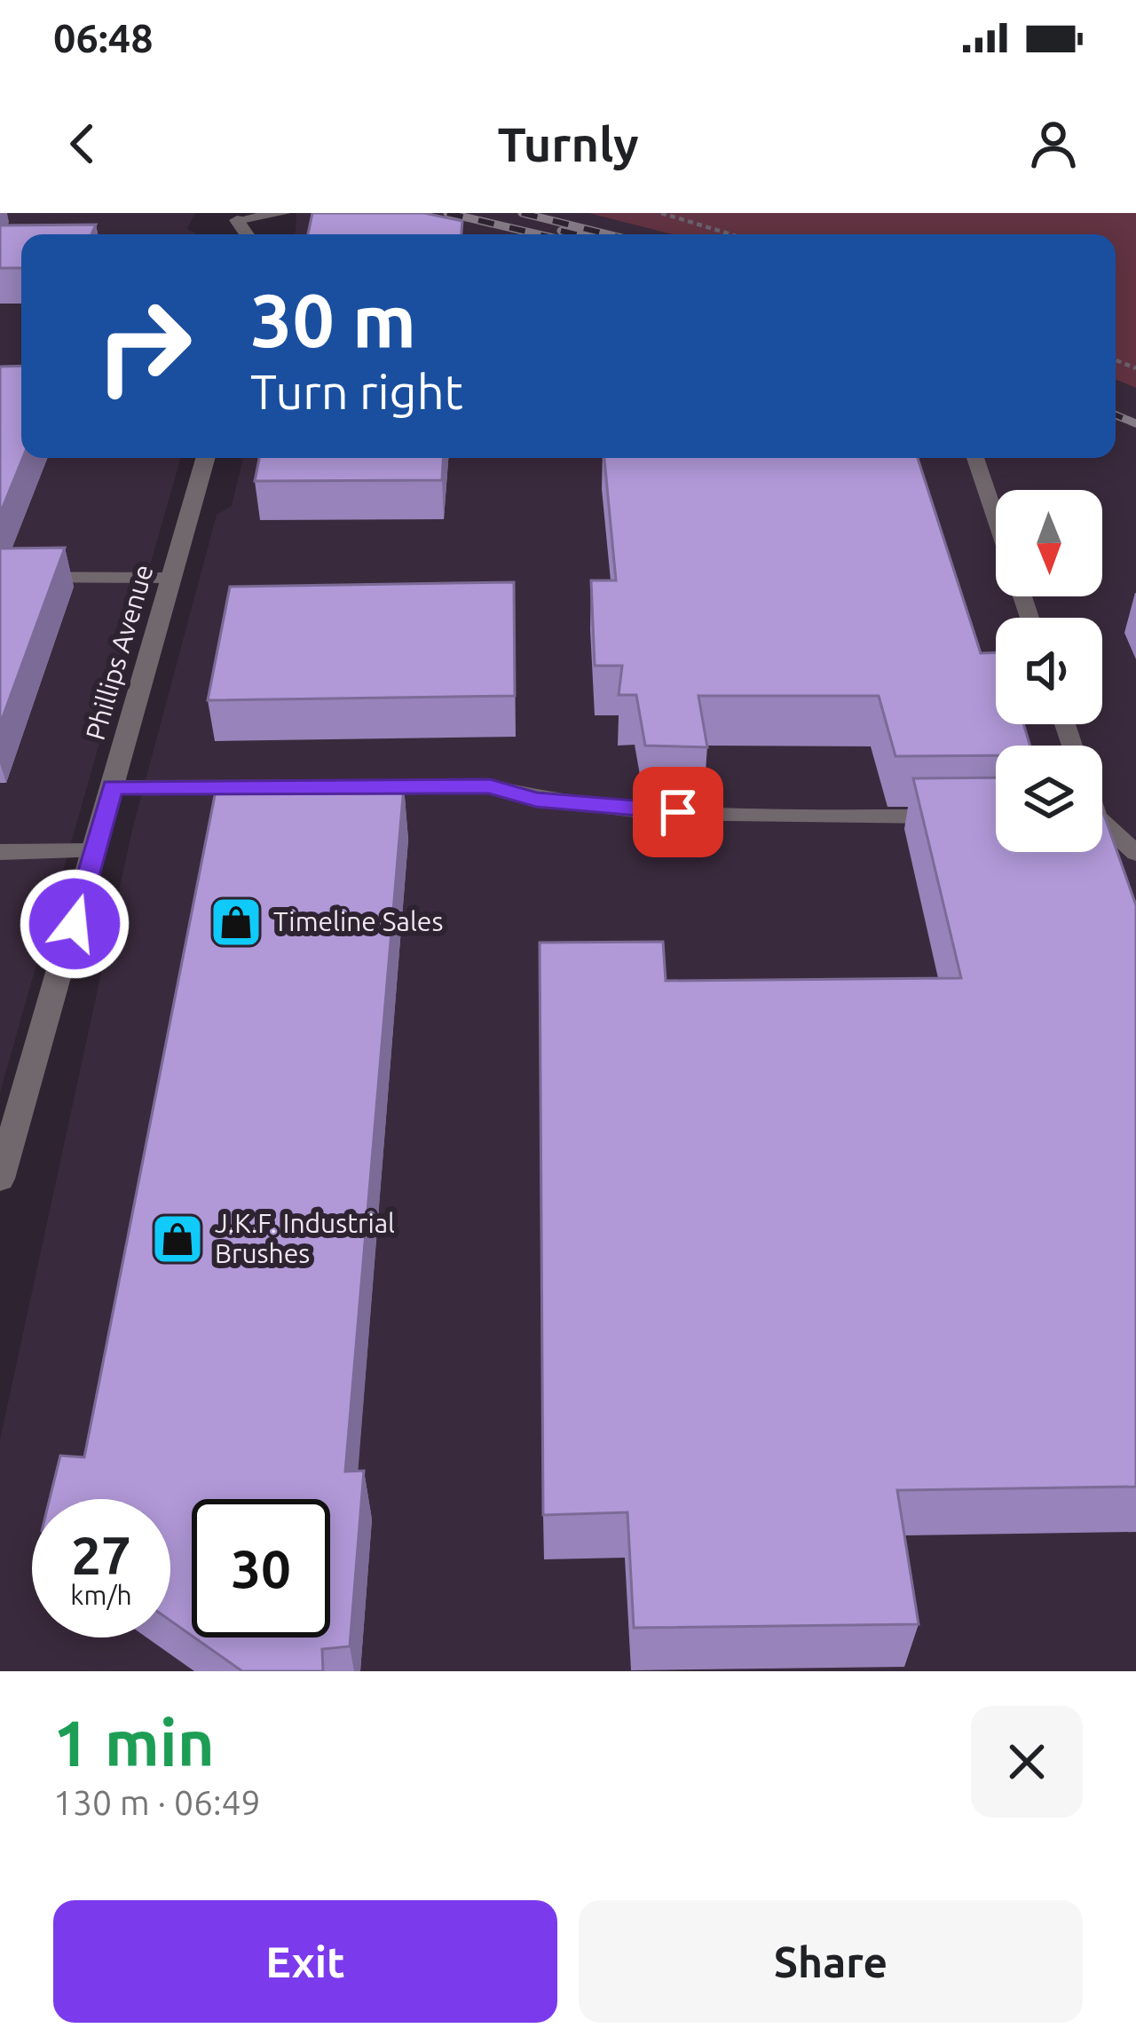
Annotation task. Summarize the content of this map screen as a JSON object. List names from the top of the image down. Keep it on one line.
{"streets":{"street":["Phillips Avenue"]},"places":{"shop":["Timeline Sales","J.K.F. Industrial Brushes"]},"north":"bottom","page":{"status":"06:48","header":"Turnly","turn":["30 m","Turn right"],"speed":"27 km/h","limit":"30","heading":["1 min","130 m · 06:49"],"buttons":["Exit","Share"]}}
